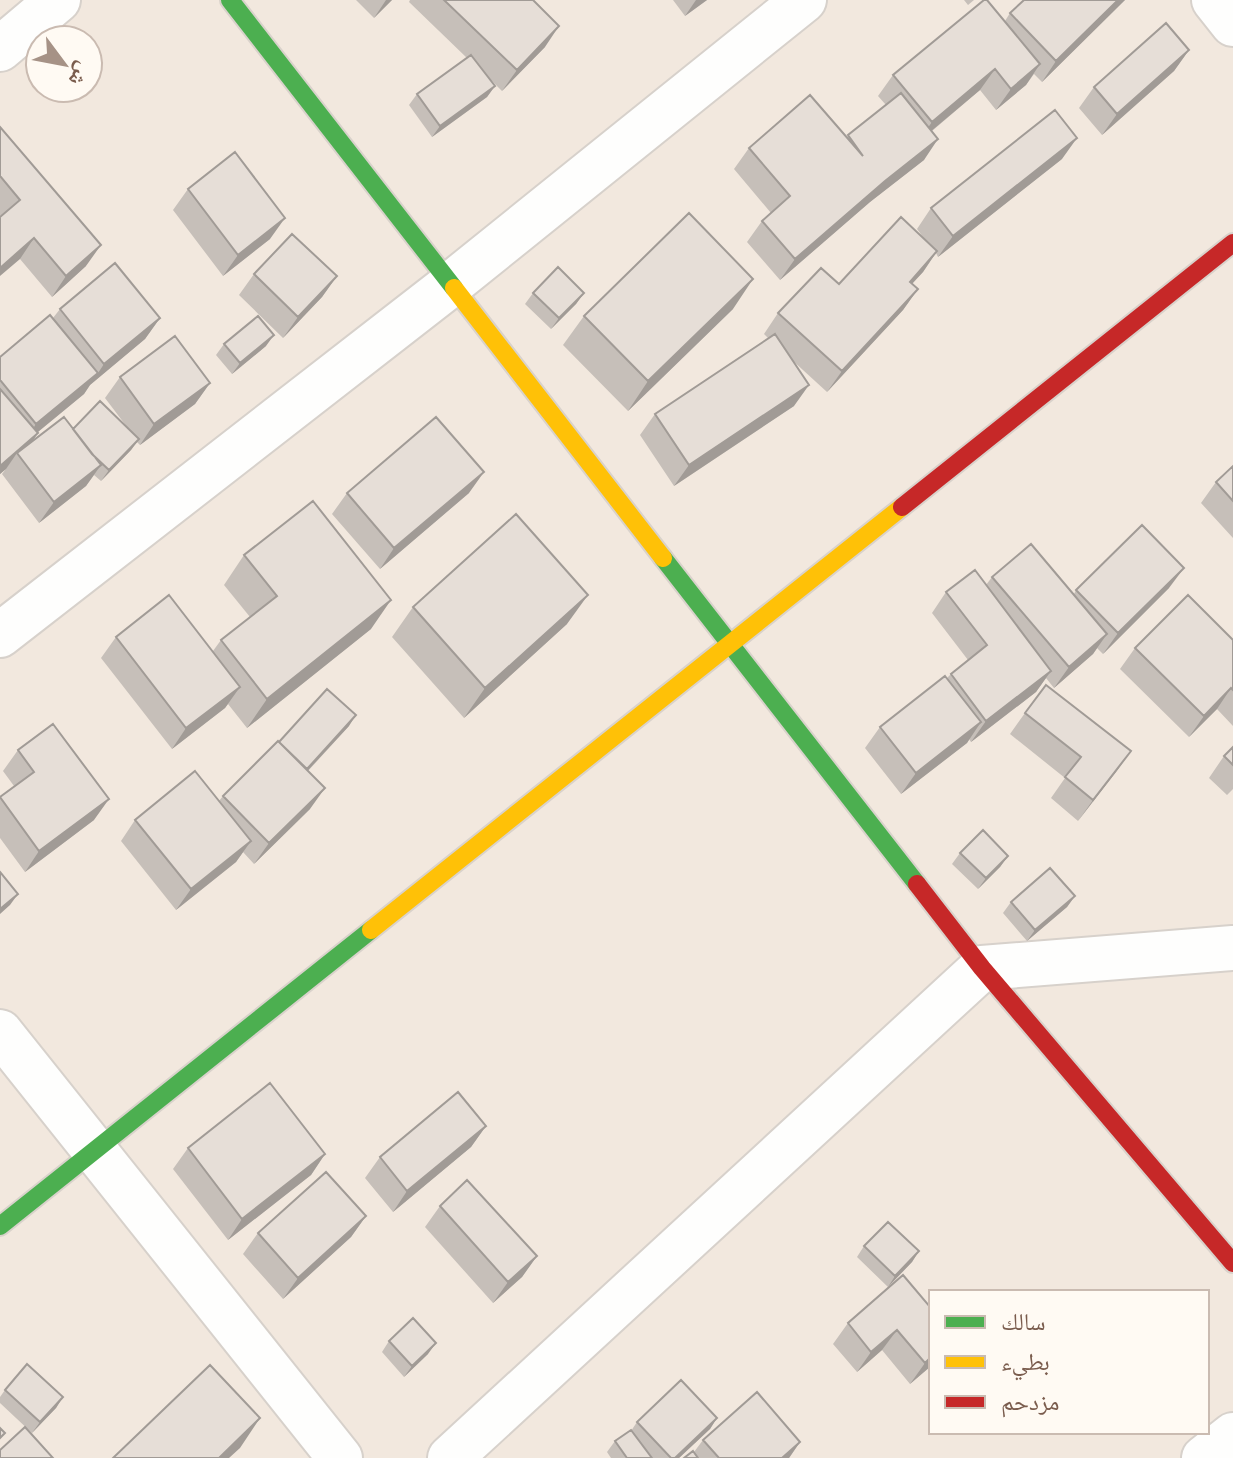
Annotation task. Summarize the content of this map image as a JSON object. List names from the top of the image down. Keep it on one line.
{"legend":["سالك","بطيء","مزدحم"],"north":"bottom right"}
